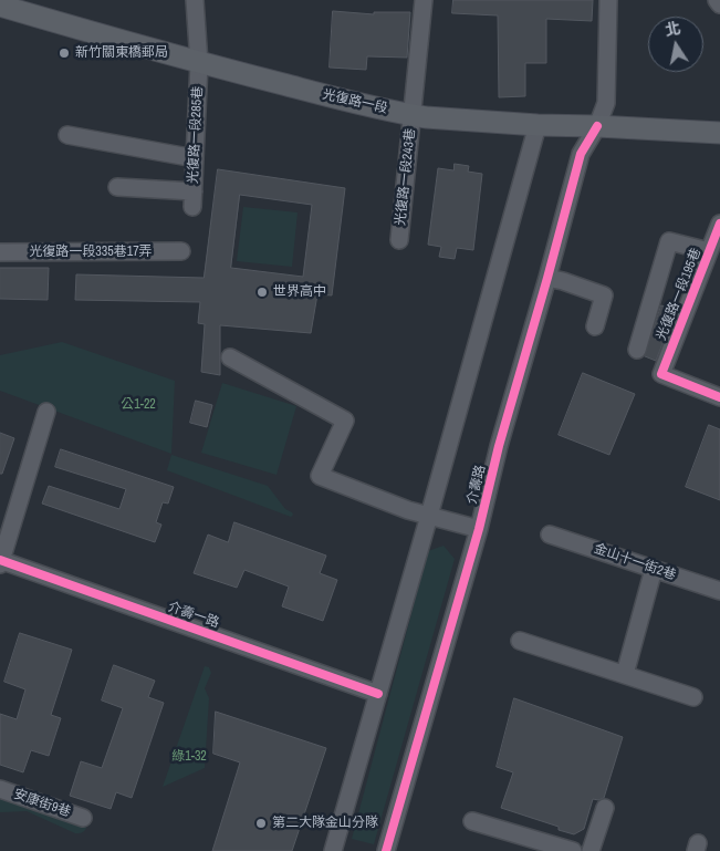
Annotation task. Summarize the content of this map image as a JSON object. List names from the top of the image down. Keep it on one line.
{"streets":{"main road":["光復路一段"],"street":["光復路一段285巷","光復路一段243巷","光復路一段335巷17弄","光復路一段195巷","介壽路","金山十一街2巷","介壽一路","安康街9巷"]},"crossings":[["光復路一段","光復路一段285巷"],["光復路一段","光復路一段243巷"],["光復路一段","介壽路"]],"parks":["公1-22","綠1-32"],"places":["新竹關東橋郵局","世界高中","第二大隊金山分隊"],"north":"top"}
